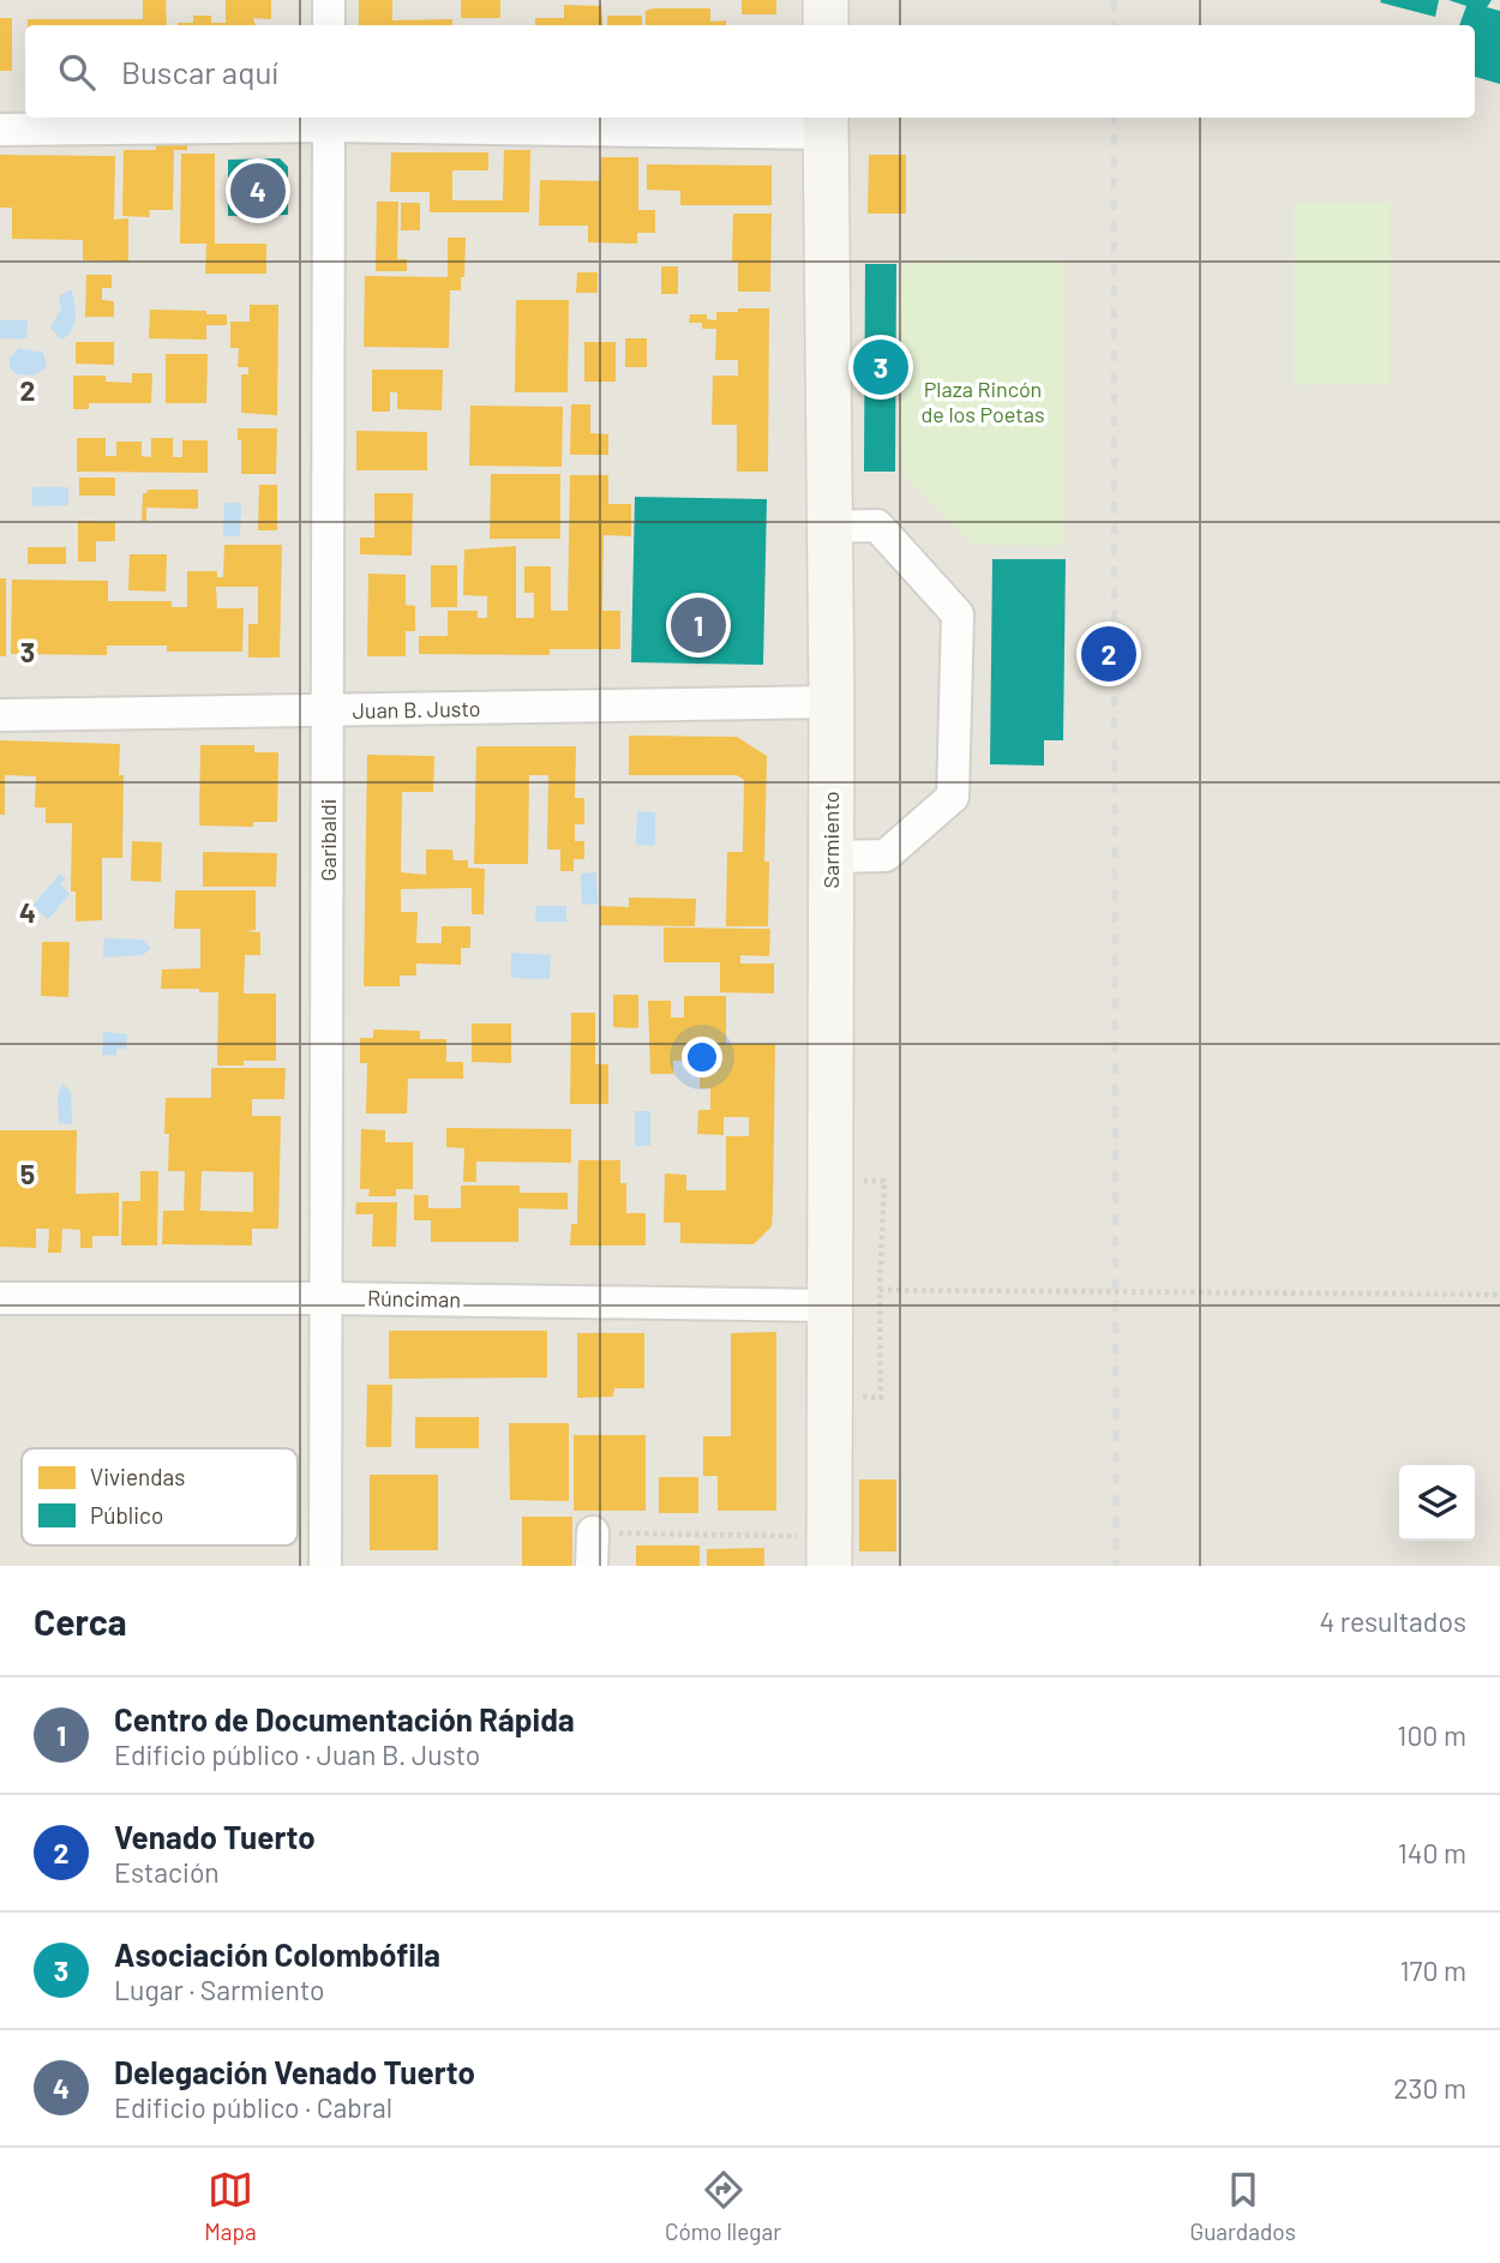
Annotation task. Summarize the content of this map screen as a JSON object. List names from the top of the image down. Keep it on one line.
{"streets":{"street":["Juan B. Justo","Garibaldi","Sarmiento","Rúnciman"]},"crossings":[["Juan B. Justo","Garibaldi"],["Juan B. Justo","Sarmiento"],["Garibaldi","Rúnciman"],["Sarmiento","Rúnciman"]],"parks":["Plaza Rincón de los Poetas"],"legend":["Viviendas","Público"],"page":{"search":"Buscar aquí","pins":["4","3","1","2"],"heading":["Cerca","4 resultados"],"list":[{"mark":"1","name":"Centro de Documentación Rápida","note":"Edificio público · Juan B. Justo","value":"100 m"},{"mark":"2","name":"Venado Tuerto","note":"Estación","value":"140 m"},{"mark":"3","name":"Asociación Colombófila","note":"Lugar · Sarmiento","value":"170 m"},{"mark":"4","name":"Delegación Venado Tuerto","note":"Edificio público · Cabral","value":"230 m"}],"nav":["Mapa","Cómo llegar","Guardados"]},"grid":{"rows":["2","3","4","5"]}}
